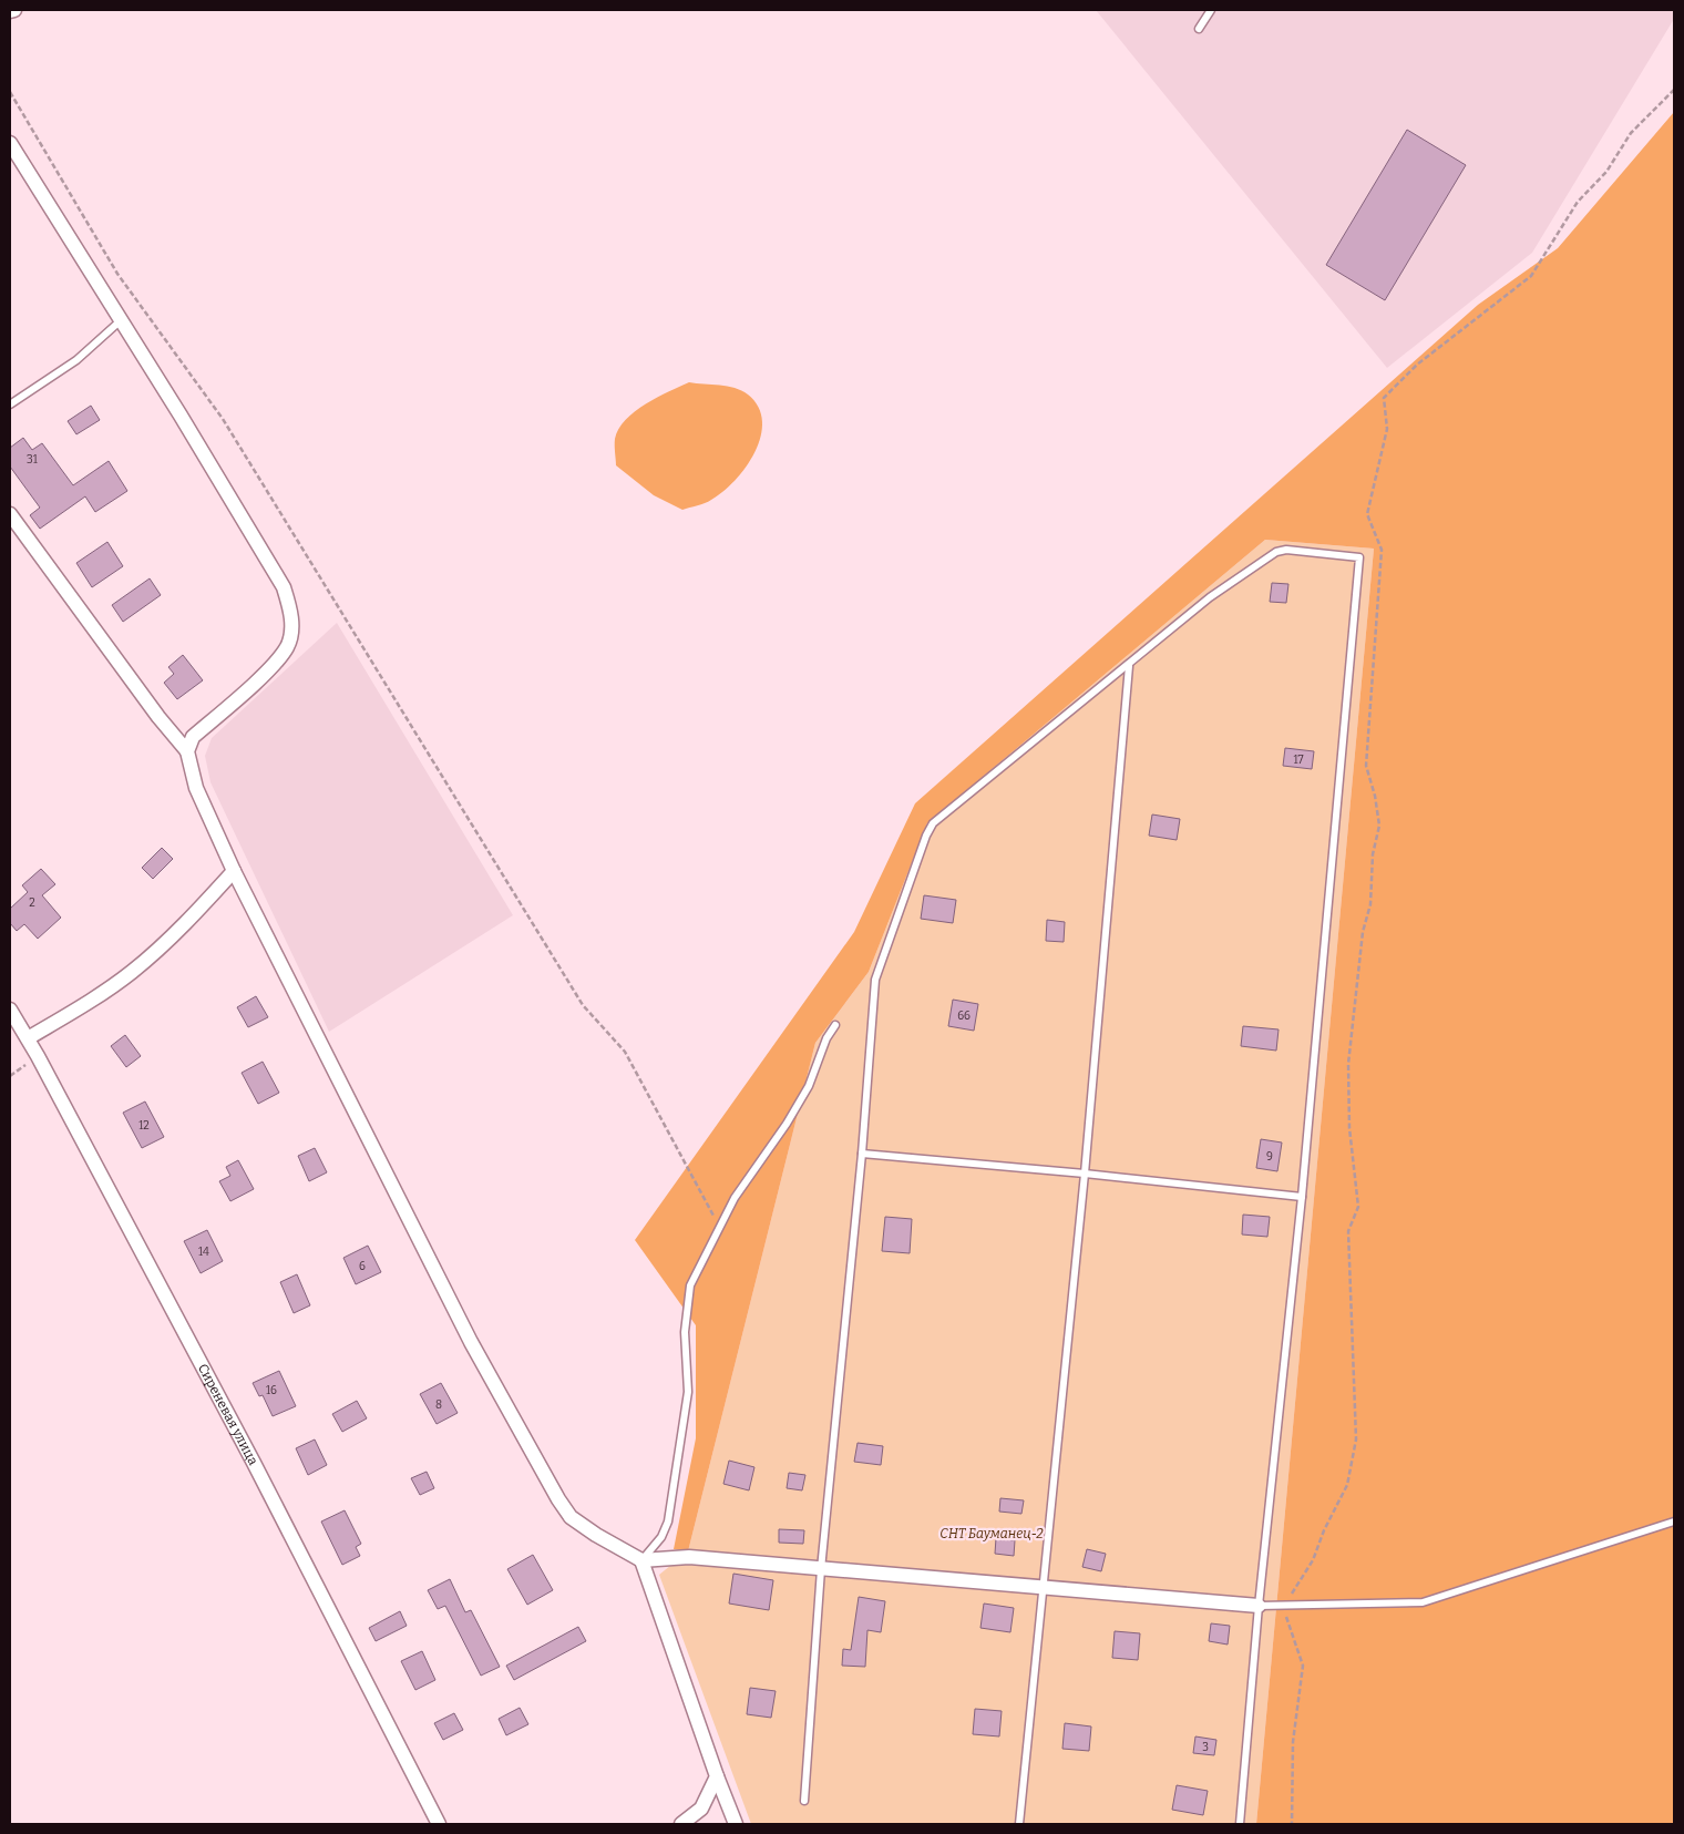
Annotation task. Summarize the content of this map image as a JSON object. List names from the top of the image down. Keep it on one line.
{"streets":{"street":["Сиреневая улица"]},"parks":["СНТ Бауманец-2"],"house_numbers":["31","17","2","66","12","9","14","6","16","8","3"]}
